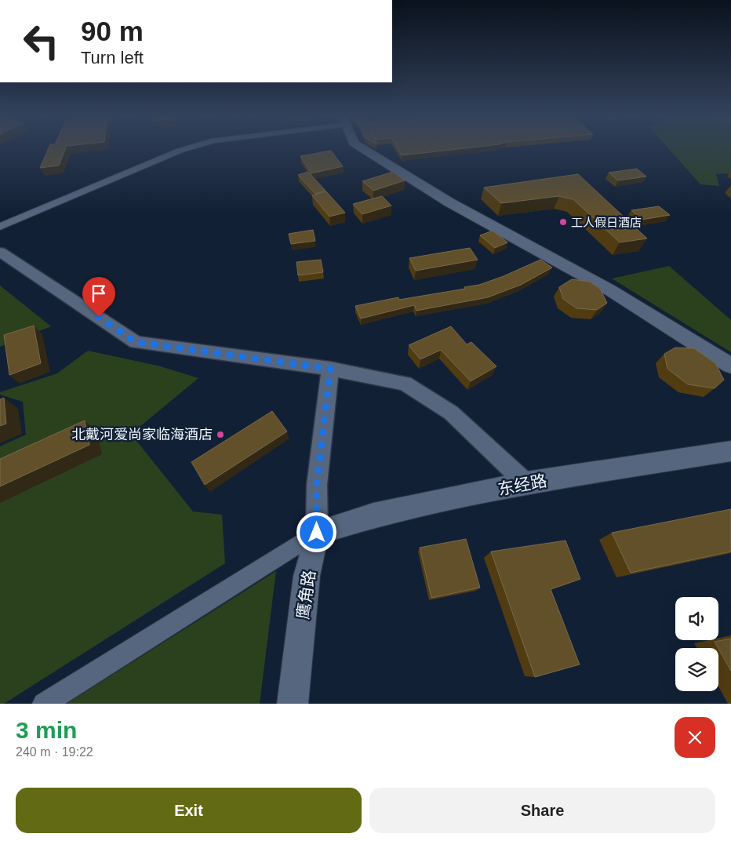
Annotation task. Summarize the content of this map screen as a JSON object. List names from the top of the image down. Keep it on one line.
{"streets":{"main road":["东经路","鹰角路"]},"crossings":[["东经路","鹰角路"]],"places":["工人假日酒店","北戴河爱尚家临海酒店"],"page":{"turn":["90 m","Turn left"],"heading":["3 min","240 m · 19:22"],"buttons":["Exit","Share"]}}
